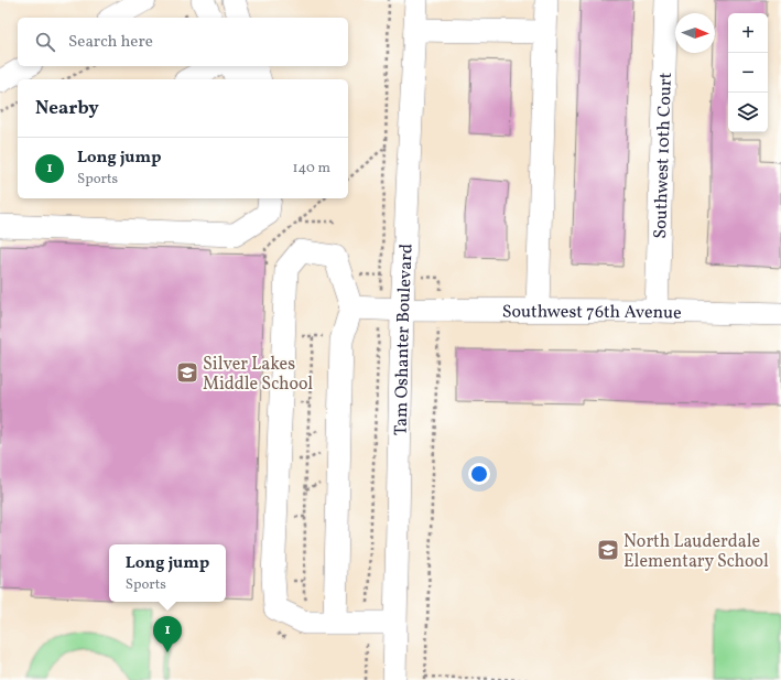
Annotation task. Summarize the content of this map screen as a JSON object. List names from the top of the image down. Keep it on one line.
{"streets":{"street":["Southwest 10th Court","Southwest 76th Avenue","Tam Oshanter Boulevard"]},"crossings":[["Southwest 10th Court","Southwest 76th Avenue"],["Southwest 76th Avenue","Tam Oshanter Boulevard"]],"places":{"school or university":["Silver Lakes Middle School","North Lauderdale Elementary School"]},"north":"right","page":{"map_buttons":["+","−"],"search":"Search here","heading":"Nearby","list":[{"mark":"1","name":"Long jump","note":"Sports","value":"140 m"}],"popup":["Long jump","Sports"],"pins":"1"}}
